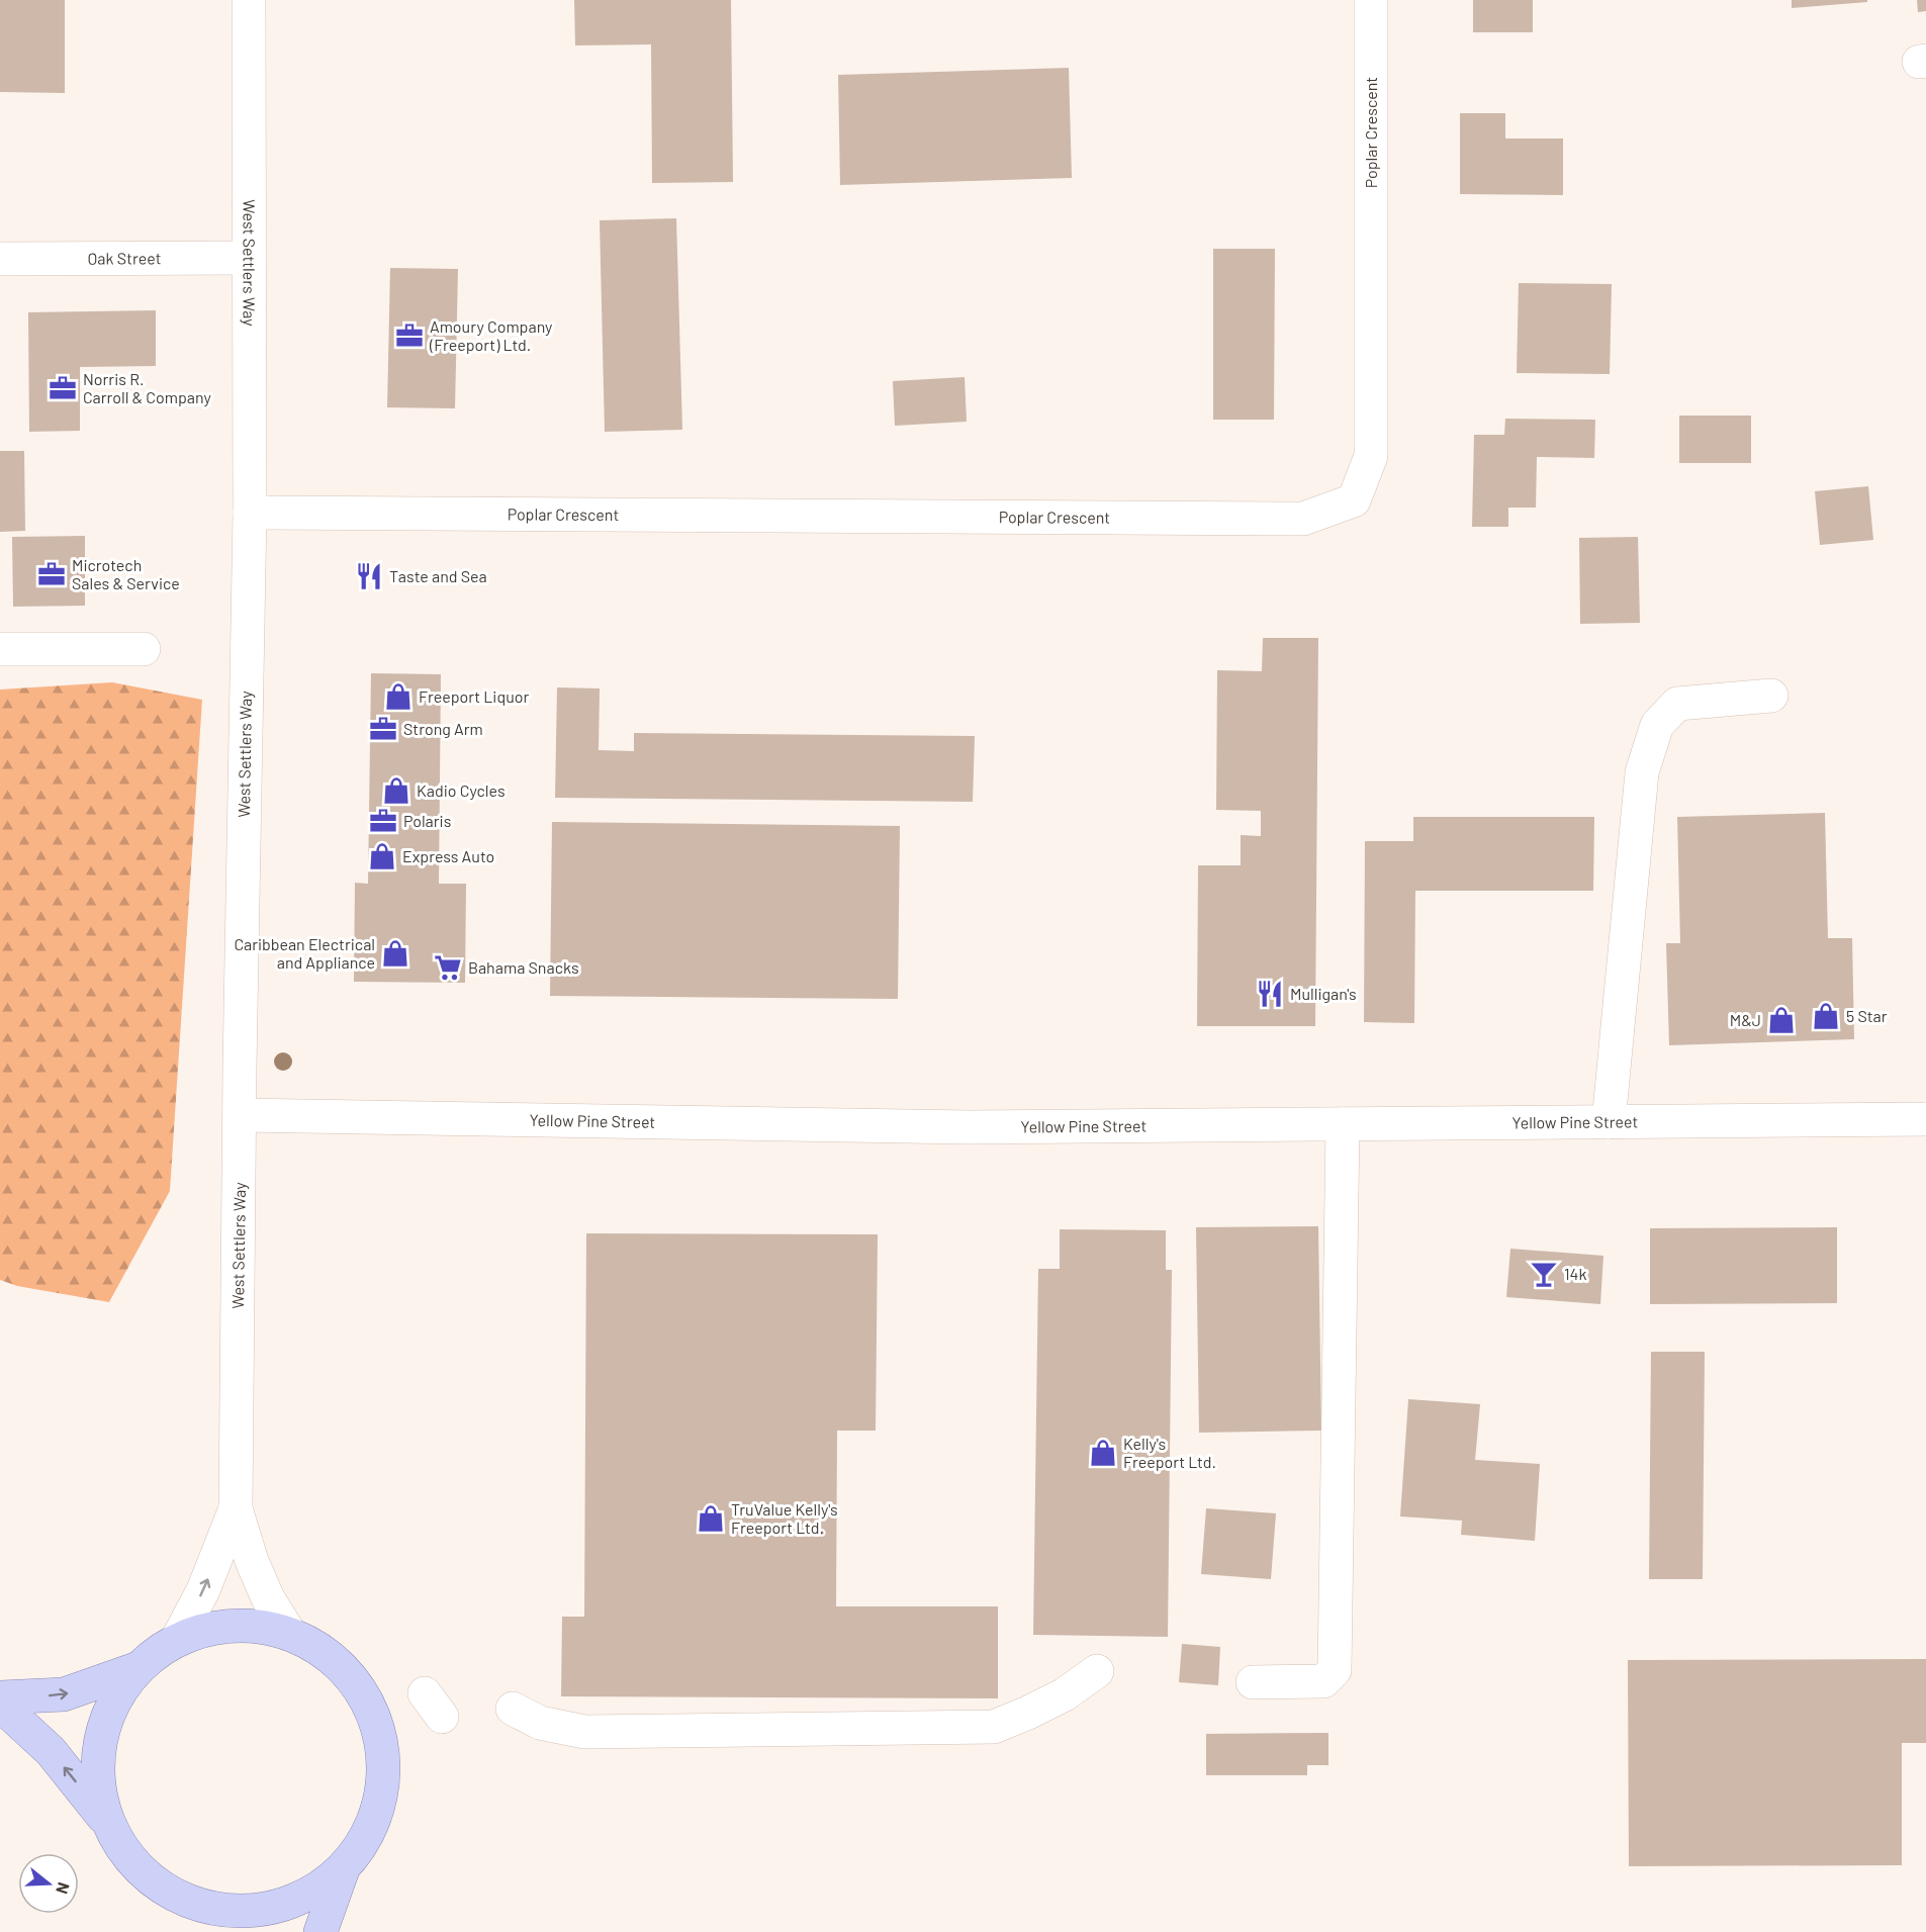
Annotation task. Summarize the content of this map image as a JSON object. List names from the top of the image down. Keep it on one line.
{"streets":{"street":["Poplar Crescent","Oak Street","West Settlers Way","Yellow Pine Street"]},"crossings":[["Poplar Crescent","West Settlers Way"],["Oak Street","West Settlers Way"],["West Settlers Way","Yellow Pine Street"]],"places":{"office":["Amoury Company (Freeport) Ltd.","Norris R. Carroll & Company","Microtech Sales & Service","Strong Arm","Polaris"],"restaurant":["Taste and Sea","Mulligan's"],"shop":["Freeport Liquor","Kadio Cycles","Express Auto","Caribbean Electrical and Appliance","5 Star","M&J","Kelly's Freeport Ltd.","TruValue Kelly's Freeport Ltd."],"supermarket":["Bahama Snacks"],"bar":["14k"]},"north":"right"}
